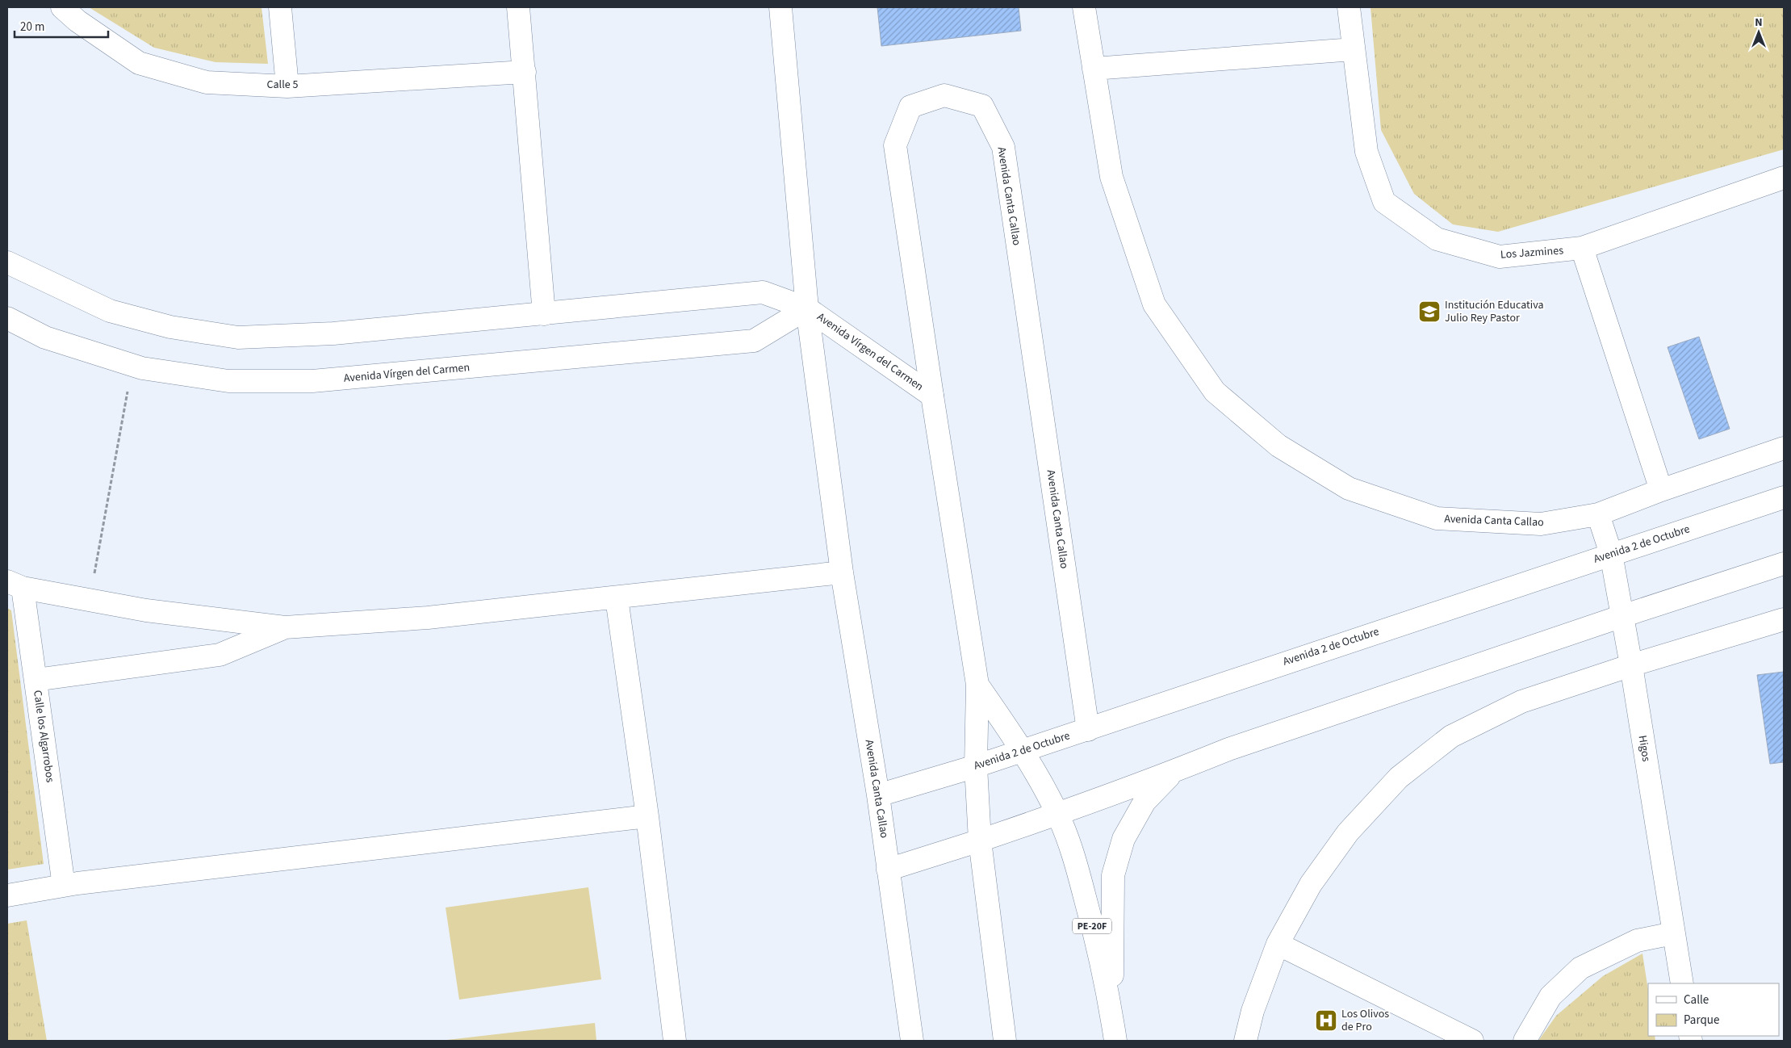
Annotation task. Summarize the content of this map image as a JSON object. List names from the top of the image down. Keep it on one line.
{"streets":{"street":["Calle 5","Avenida Canta Callao","Los Jazmines","Avenida Vírgen del Carmen","Avenida 2 de Octubre","Calle los Algarrobos","Higos","PE-20F"]},"crossings":[["Avenida Canta Callao","Avenida Vírgen del Carmen"],["Avenida Canta Callao","Avenida 2 de Octubre"],["Avenida Canta Callao","Higos"],["Avenida 2 de Octubre","Higos"]],"places":{"school or university":["Institución Educativa Julio Rey Pastor"],"hospital":["Los Olivos de Pro"]},"legend":["Calle","Parque"],"scale_bar":"20 m","north":"top"}
